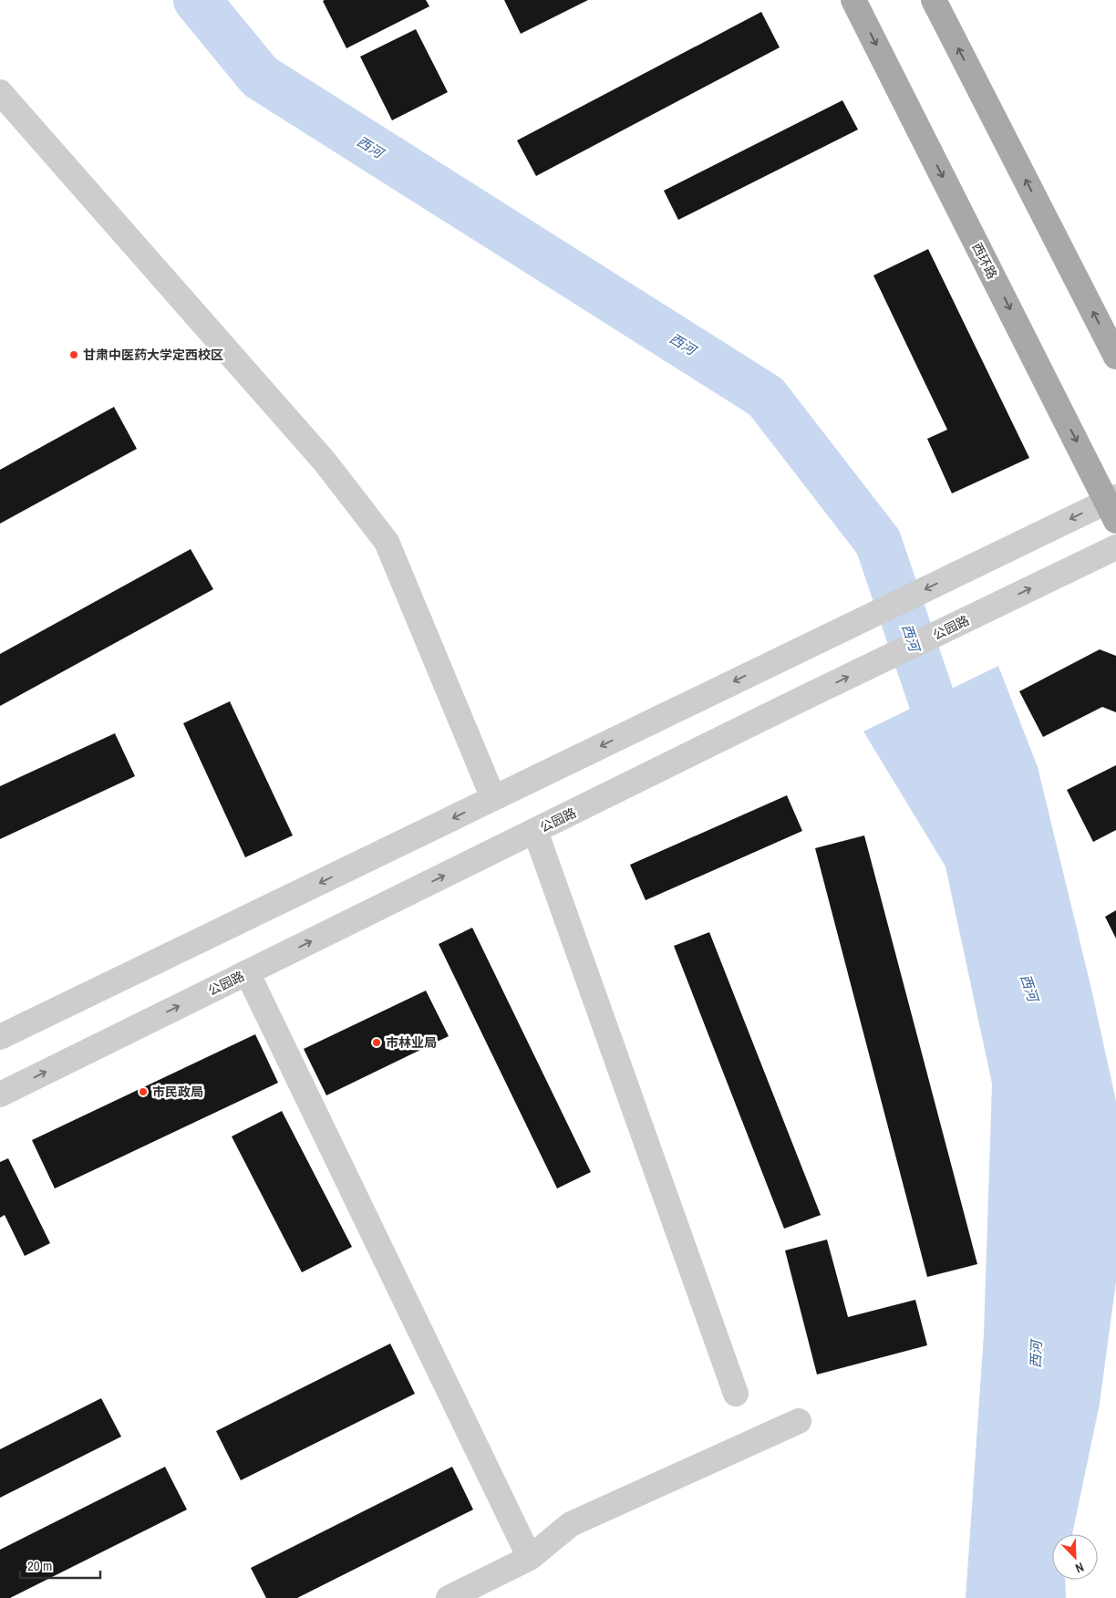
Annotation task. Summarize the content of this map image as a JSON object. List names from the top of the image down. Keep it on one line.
{"streets":{"main road":["西环路"],"street":["公园路"]},"water":["西河"],"places":["甘肃中医药大学定西校区","市林业局","市民政局"],"scale_bar":"20 m","north":"bottom right"}
